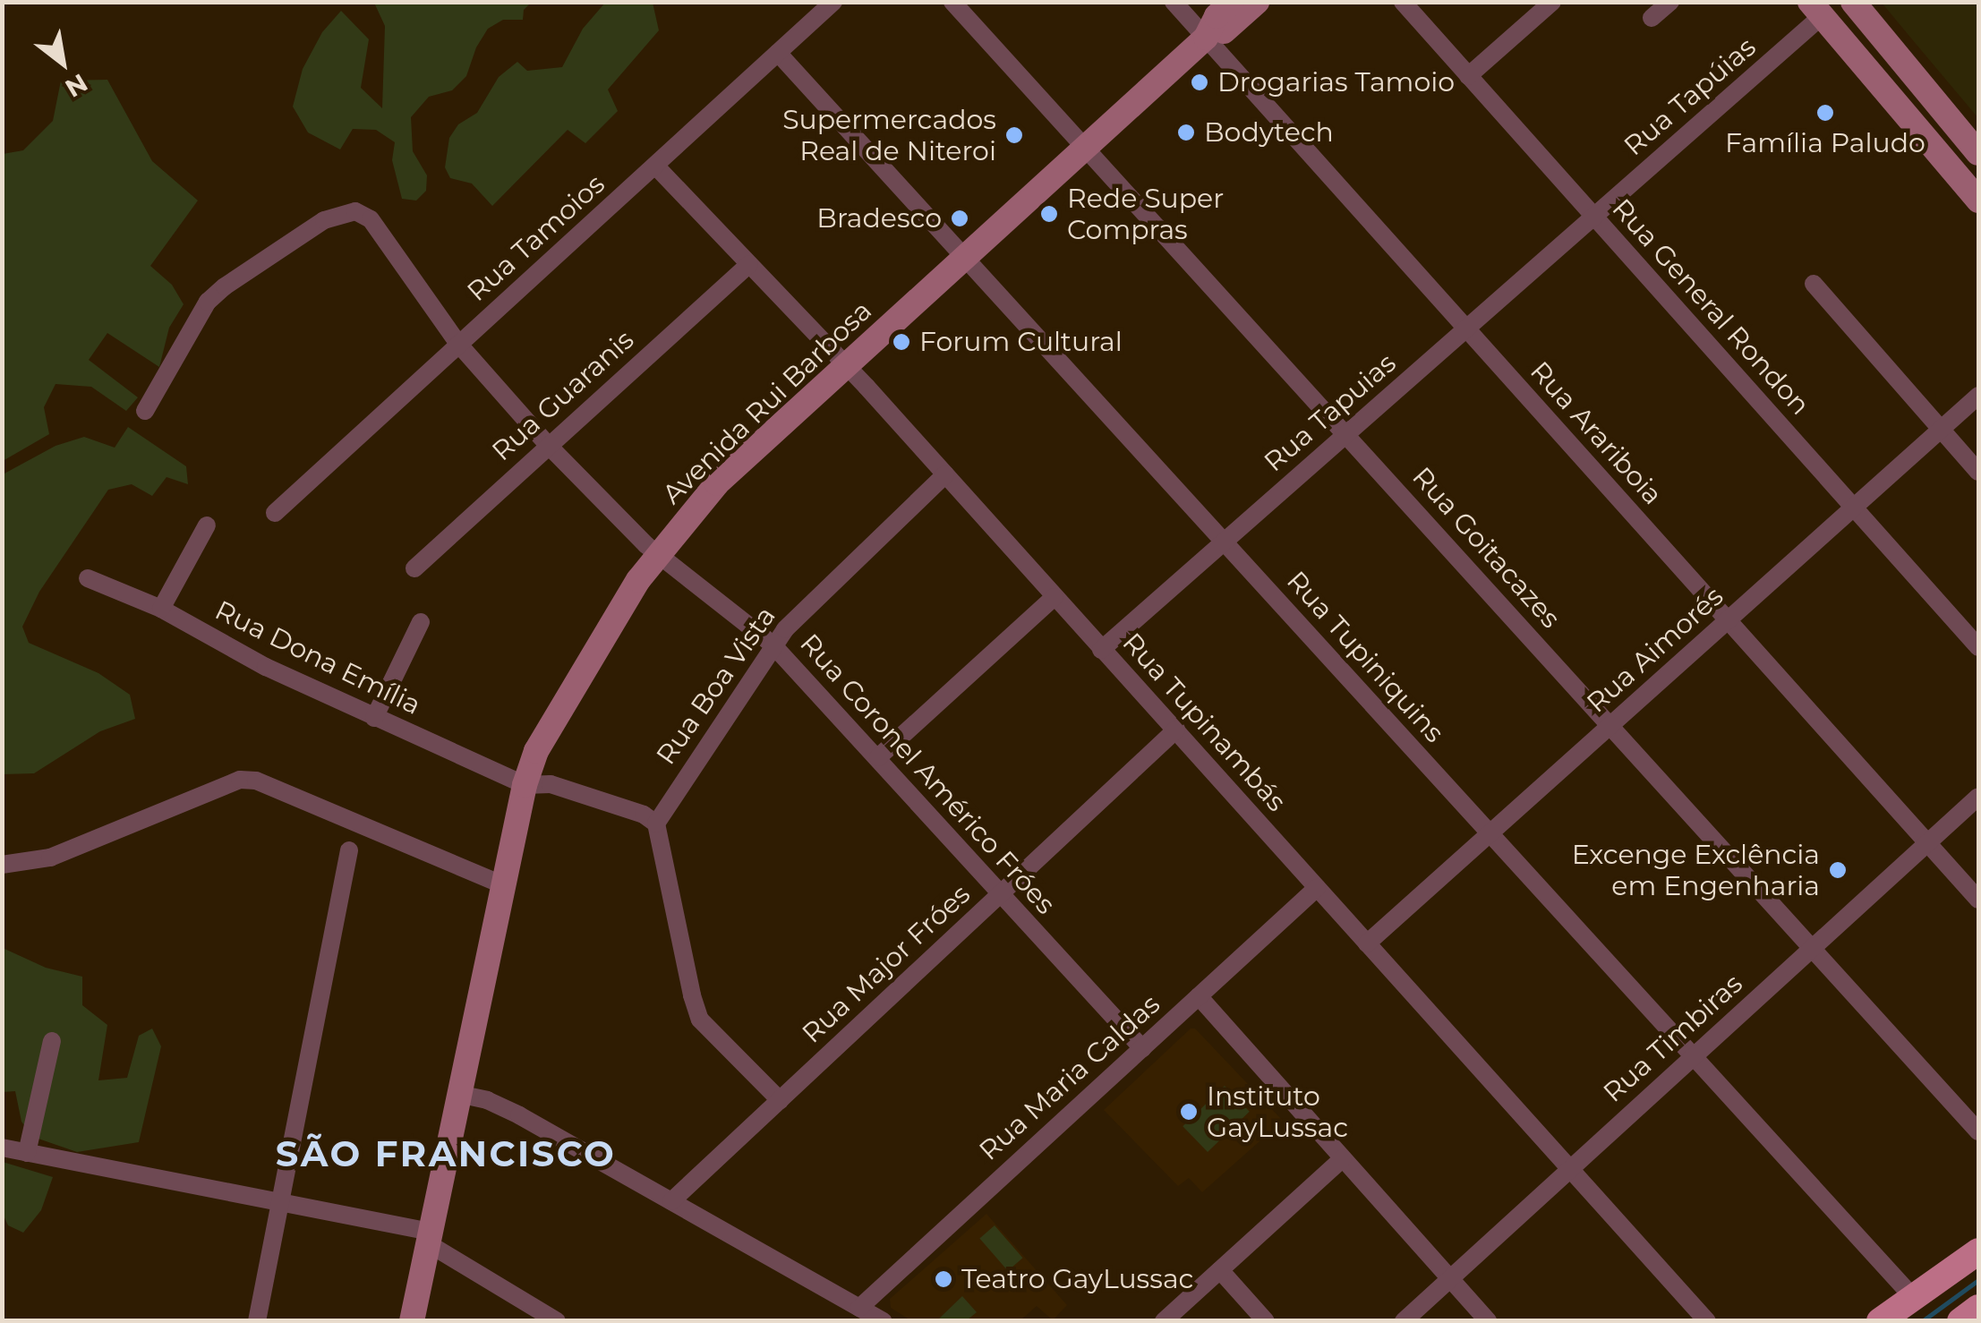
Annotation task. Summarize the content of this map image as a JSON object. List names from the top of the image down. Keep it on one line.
{"streets":{"main road":["Avenida Rui Barbosa"],"street":["Rua Tapúias","Rua Tamoios","Rua General Rondon","Rua Guaranis","Rua Tapuias","Rua Arariboia","Rua Goitacazes","Rua Aimorés","Rua Tupiniquins","Rua Dona Emília","Rua Boa Vista","Rua Tupinambás","Rua Coronel Américo Fróes","Rua Major Fróes","Rua Timbiras","Rua Maria Caldas"]},"crossings":[["Rua Tapúias","Rua General Rondon"],["Rua Tapúias","Rua Tapuias"],["Rua Tamoios","Rua Tupiniquins"],["Rua Tamoios","Rua Tupinambás"],["Rua Tamoios","Rua Coronel Américo Fróes"],["Rua General Rondon","Rua Tapuias"],["Rua General Rondon","Rua Aimorés"],["Rua Guaranis","Rua Tupinambás"],["Rua Guaranis","Rua Coronel Américo Fróes"],["Avenida Rui Barbosa","Rua Arariboia"],["Avenida Rui Barbosa","Rua Goitacazes"],["Avenida Rui Barbosa","Rua Tupiniquins"],["Avenida Rui Barbosa","Rua Dona Emília"],["Avenida Rui Barbosa","Rua Tupinambás"],["Avenida Rui Barbosa","Rua Coronel Américo Fróes"],["Rua Tapuias","Rua Arariboia"],["Rua Tapuias","Rua Goitacazes"],["Rua Tapuias","Rua Tupiniquins"],["Rua Tapuias","Rua Tupinambás"],["Rua Arariboia","Rua Aimorés"],["Rua Arariboia","Rua Timbiras"],["Rua Goitacazes","Rua Aimorés"],["Rua Goitacazes","Rua Timbiras"],["Rua Aimorés","Rua Tupiniquins"],["Rua Aimorés","Rua Tupinambás"],["Rua Tupiniquins","Rua Timbiras"],["Rua Dona Emília","Rua Boa Vista"],["Rua Boa Vista","Rua Tupinambás"],["Rua Boa Vista","Rua Coronel Américo Fróes"],["Rua Tupinambás","Rua Major Fróes"],["Rua Tupinambás","Rua Timbiras"],["Rua Tupinambás","Rua Maria Caldas"],["Rua Coronel Américo Fróes","Rua Major Fróes"],["Rua Coronel Américo Fróes","Rua Maria Caldas"]],"districts":["SÃO FRANCISCO"],"places":["Drogarias Tamoio","Família Paludo","Bodytech","Supermercados Real de Niteroi","Rede Super Compras","Bradesco","Forum Cultural","Excenge Exclência em Engenharia","Instituto GayLussac","Teatro GayLussac"],"north":"bottom right"}
